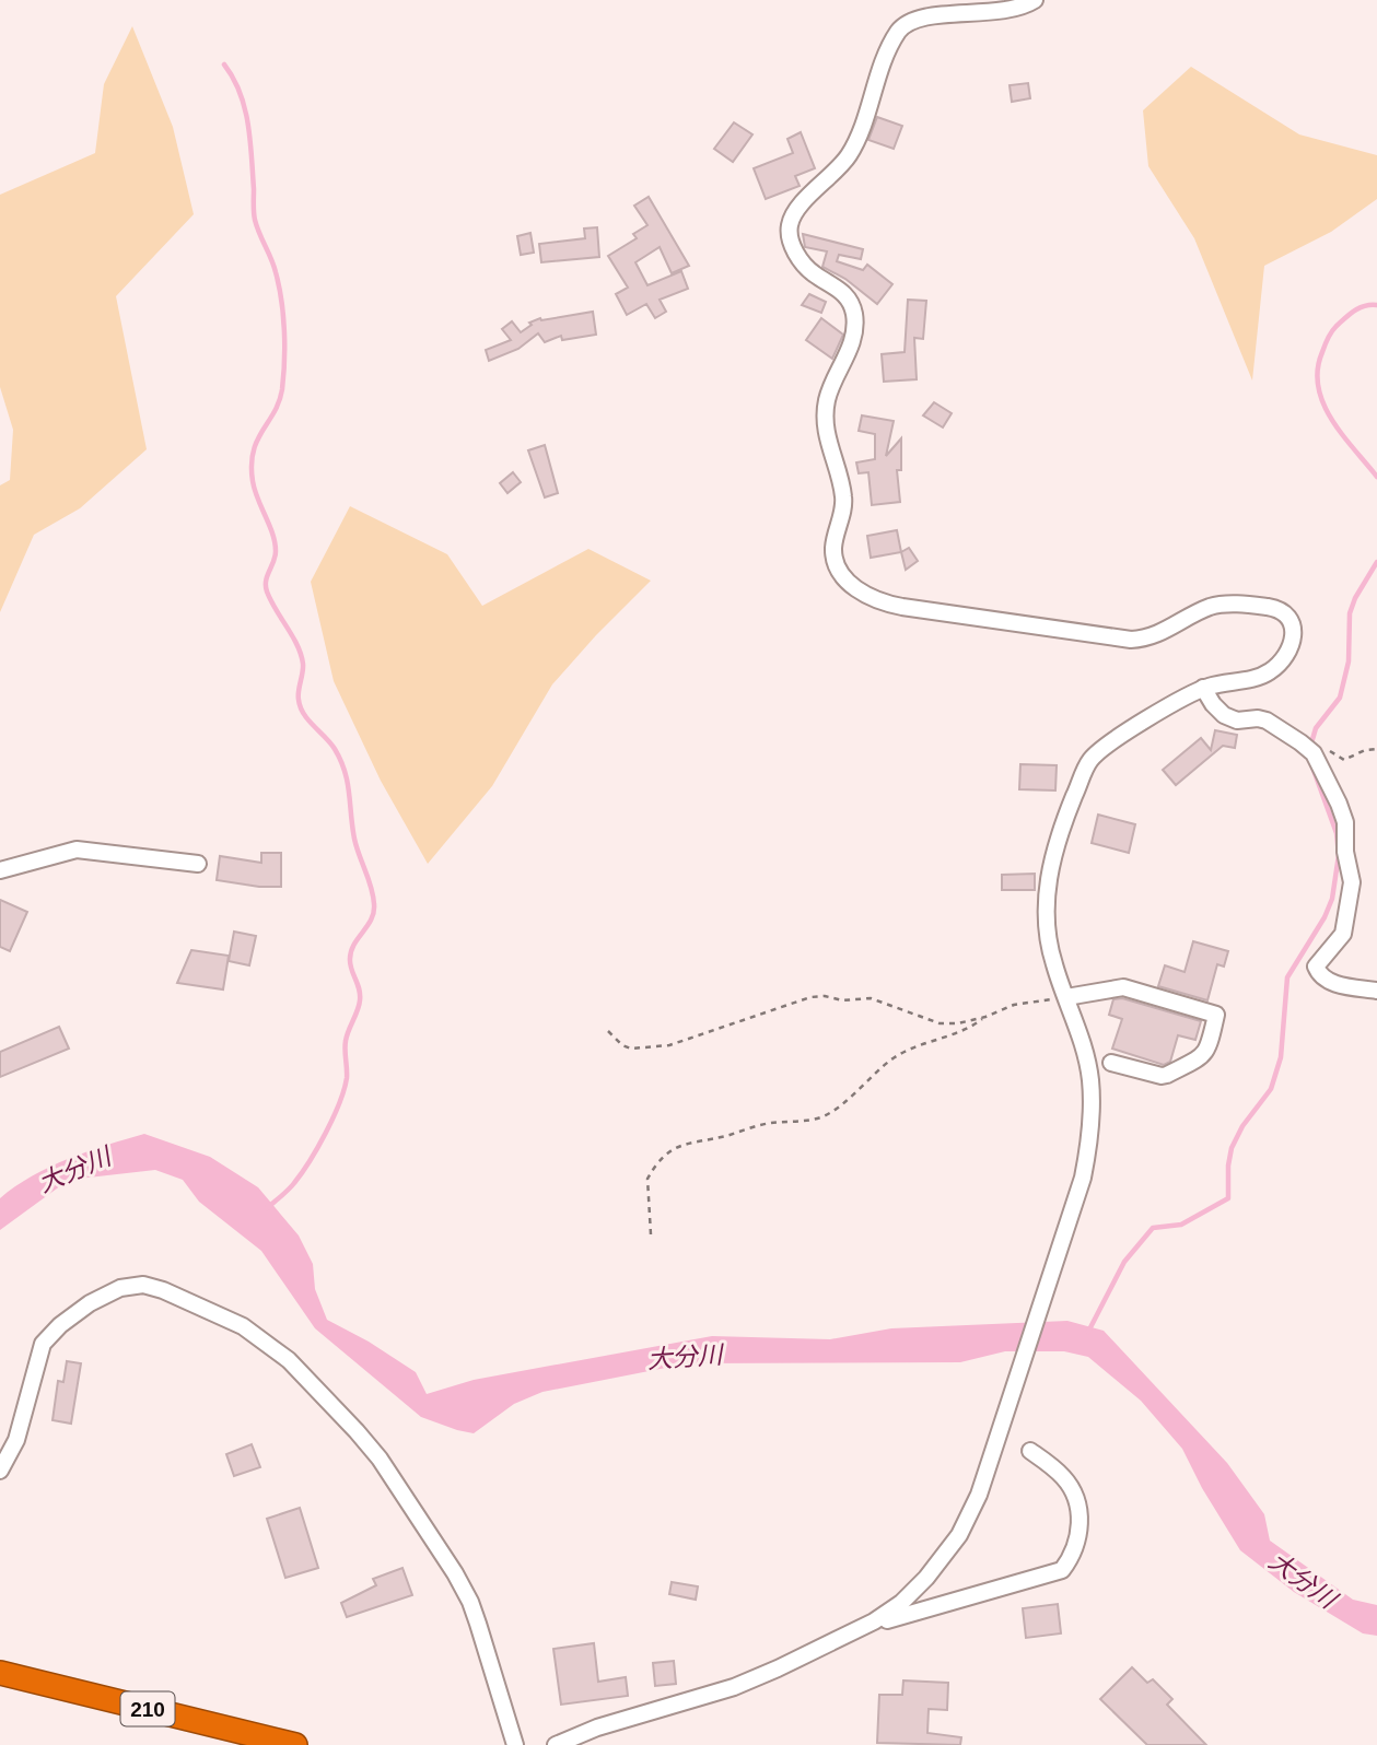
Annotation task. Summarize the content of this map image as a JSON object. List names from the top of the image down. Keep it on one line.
{"streets":{"highway":["210"]},"water":["大分川"]}
